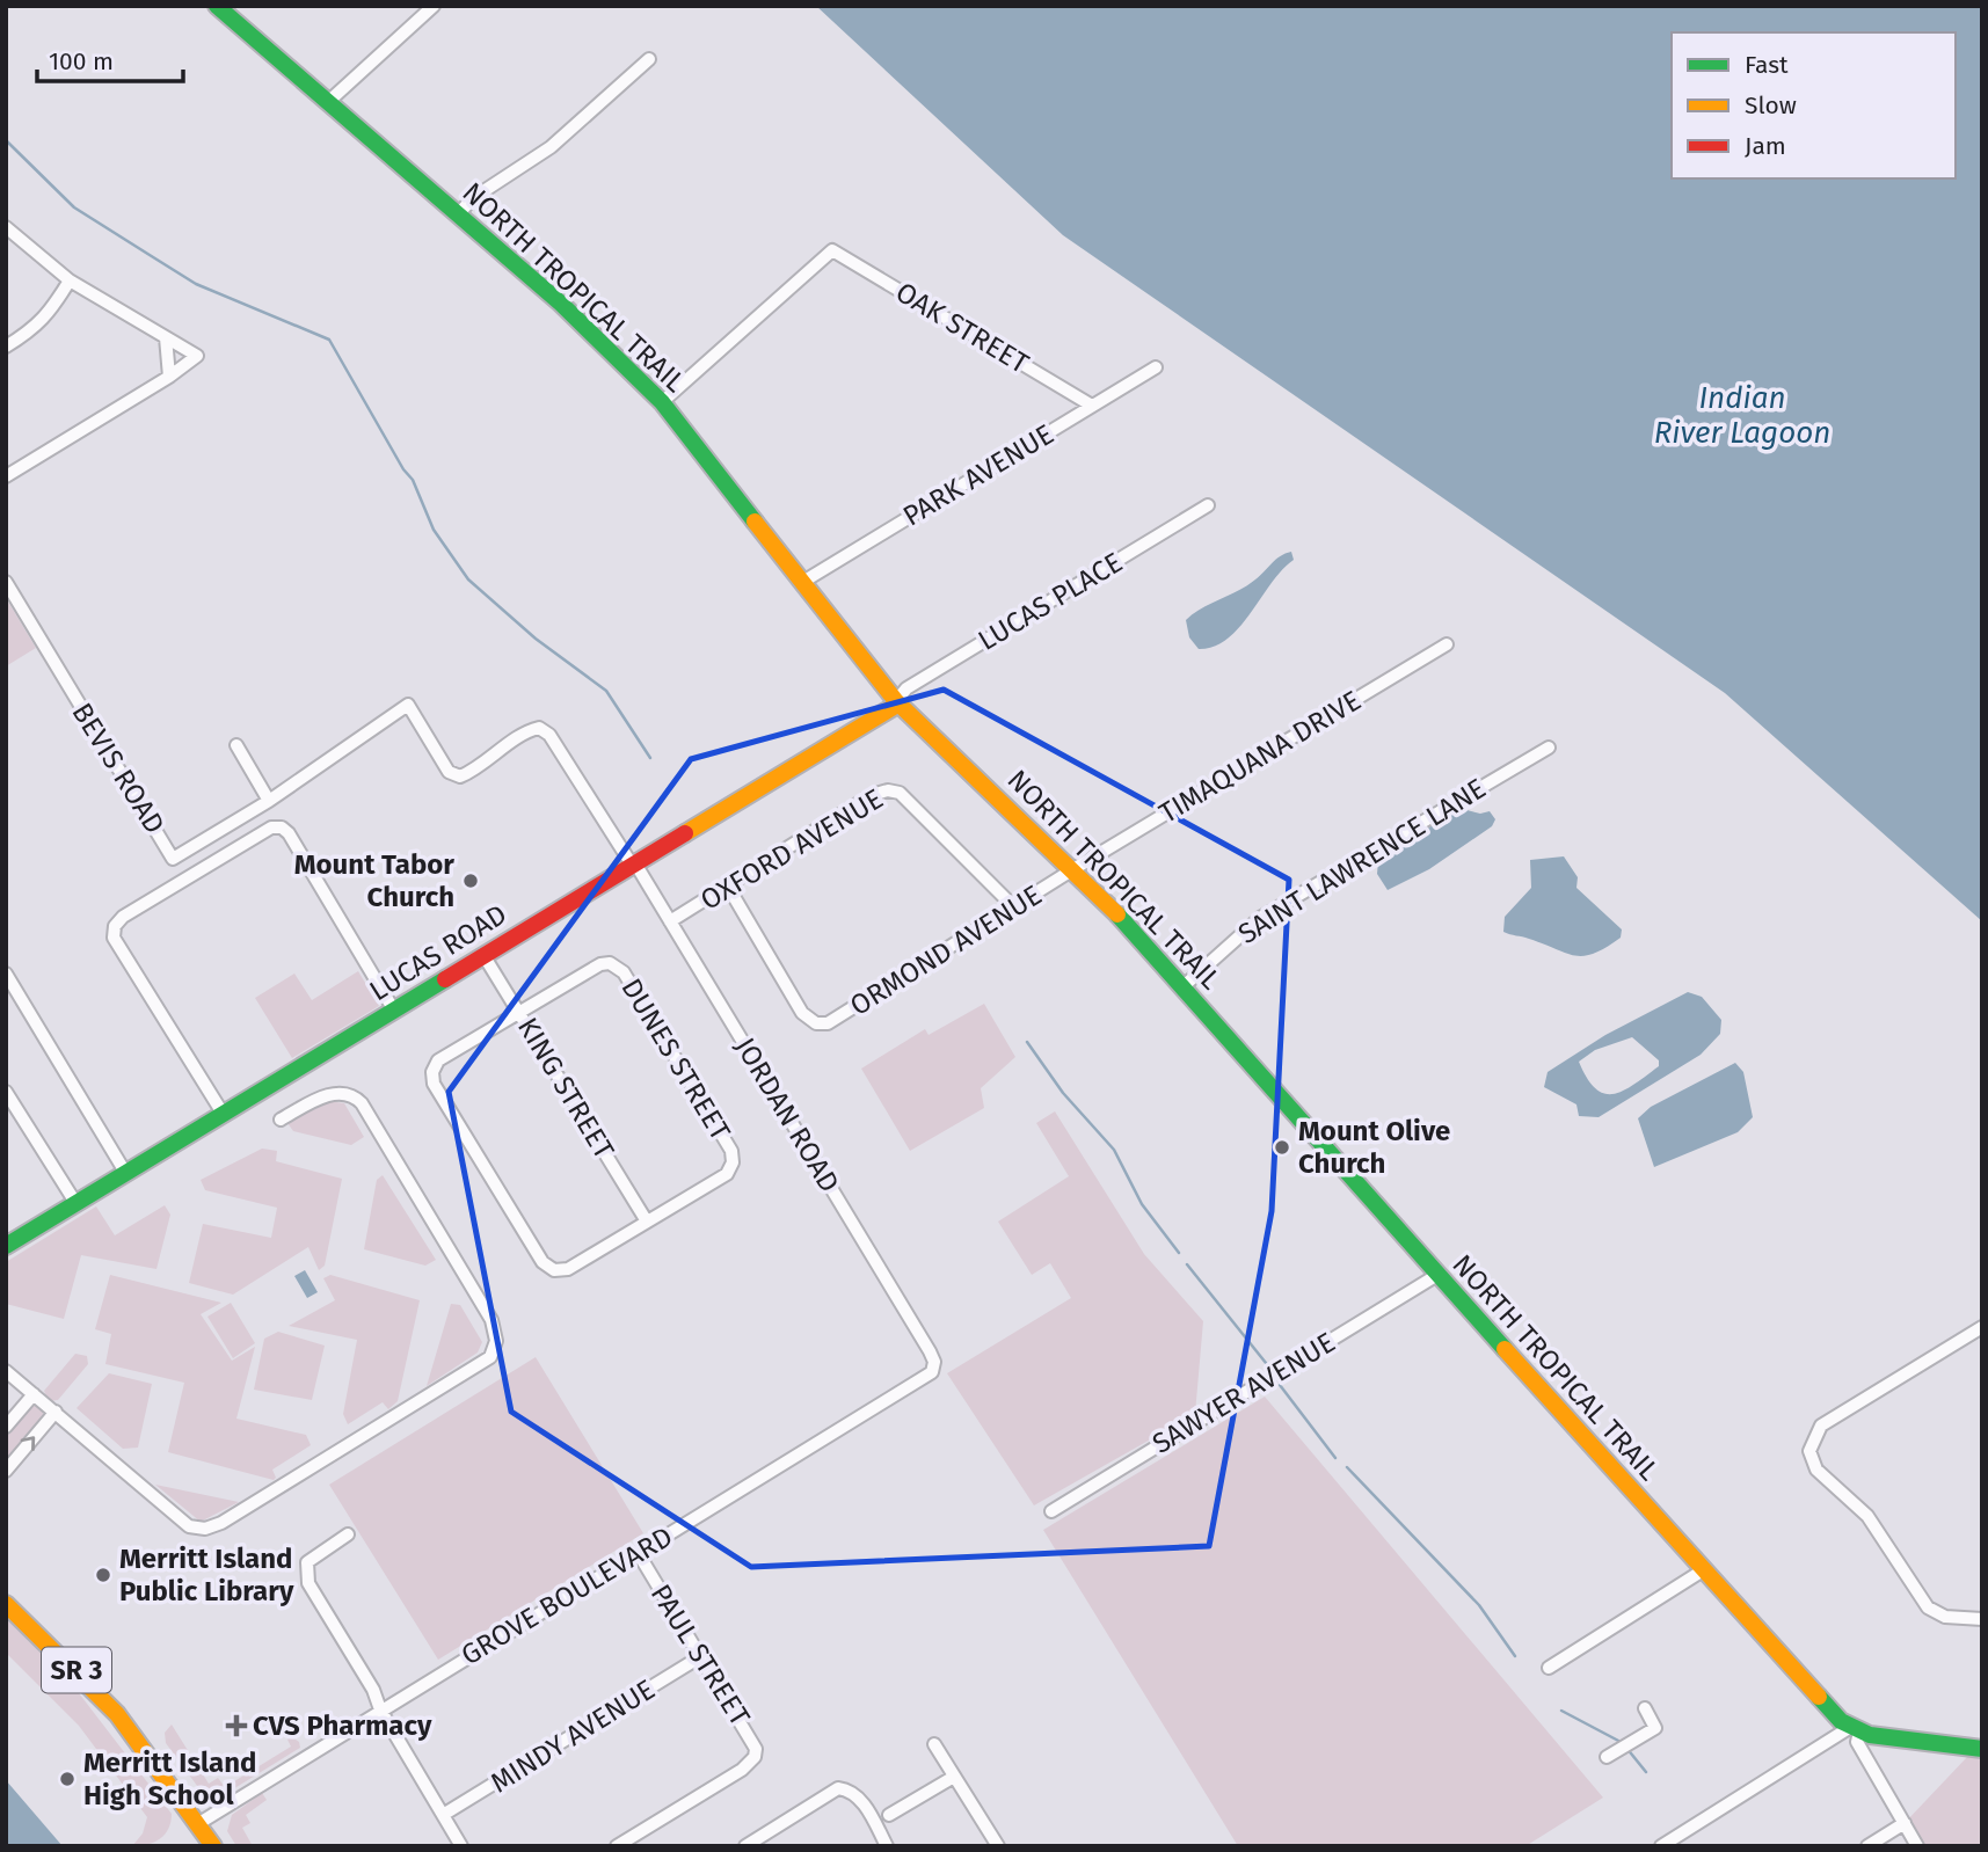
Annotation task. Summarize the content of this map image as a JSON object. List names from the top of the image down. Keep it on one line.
{"streets":{"street":["NORTH TROPICAL TRAIL","OAK STREET","PARK AVENUE","LUCAS PLACE","TIMAQUANA DRIVE","BEVIS ROAD","OXFORD AVENUE","SAINT LAWRENCE LANE","ORMOND AVENUE","LUCAS ROAD","DUNES STREET","KING STREET","JORDAN ROAD","SAWYER AVENUE","GROVE BOULEVARD","PAUL STREET","SR 3","MINDY AVENUE"]},"crossings":[["NORTH TROPICAL TRAIL","OAK STREET"],["NORTH TROPICAL TRAIL","PARK AVENUE"],["NORTH TROPICAL TRAIL","LUCAS PLACE"],["NORTH TROPICAL TRAIL","TIMAQUANA DRIVE"],["NORTH TROPICAL TRAIL","SAINT LAWRENCE LANE"],["NORTH TROPICAL TRAIL","ORMOND AVENUE"],["NORTH TROPICAL TRAIL","LUCAS ROAD"],["NORTH TROPICAL TRAIL","SAWYER AVENUE"],["OAK STREET","PARK AVENUE"],["LUCAS PLACE","LUCAS ROAD"],["TIMAQUANA DRIVE","ORMOND AVENUE"],["BEVIS ROAD","LUCAS ROAD"],["BEVIS ROAD","JORDAN ROAD"],["OXFORD AVENUE","ORMOND AVENUE"],["OXFORD AVENUE","JORDAN ROAD"],["LUCAS ROAD","KING STREET"],["LUCAS ROAD","JORDAN ROAD"],["DUNES STREET","KING STREET"],["JORDAN ROAD","GROVE BOULEVARD"],["GROVE BOULEVARD","PAUL STREET"],["GROVE BOULEVARD","SR 3"],["PAUL STREET","MINDY AVENUE"]],"water":["Indian River Lagoon"],"places":{"other":["Mount Tabor Church","Mount Olive Church","Merritt Island Public Library","Merritt Island High School"],"health":["CVS Pharmacy"]},"legend":["Fast","Slow","Jam"],"scale_bar":"100 m"}
